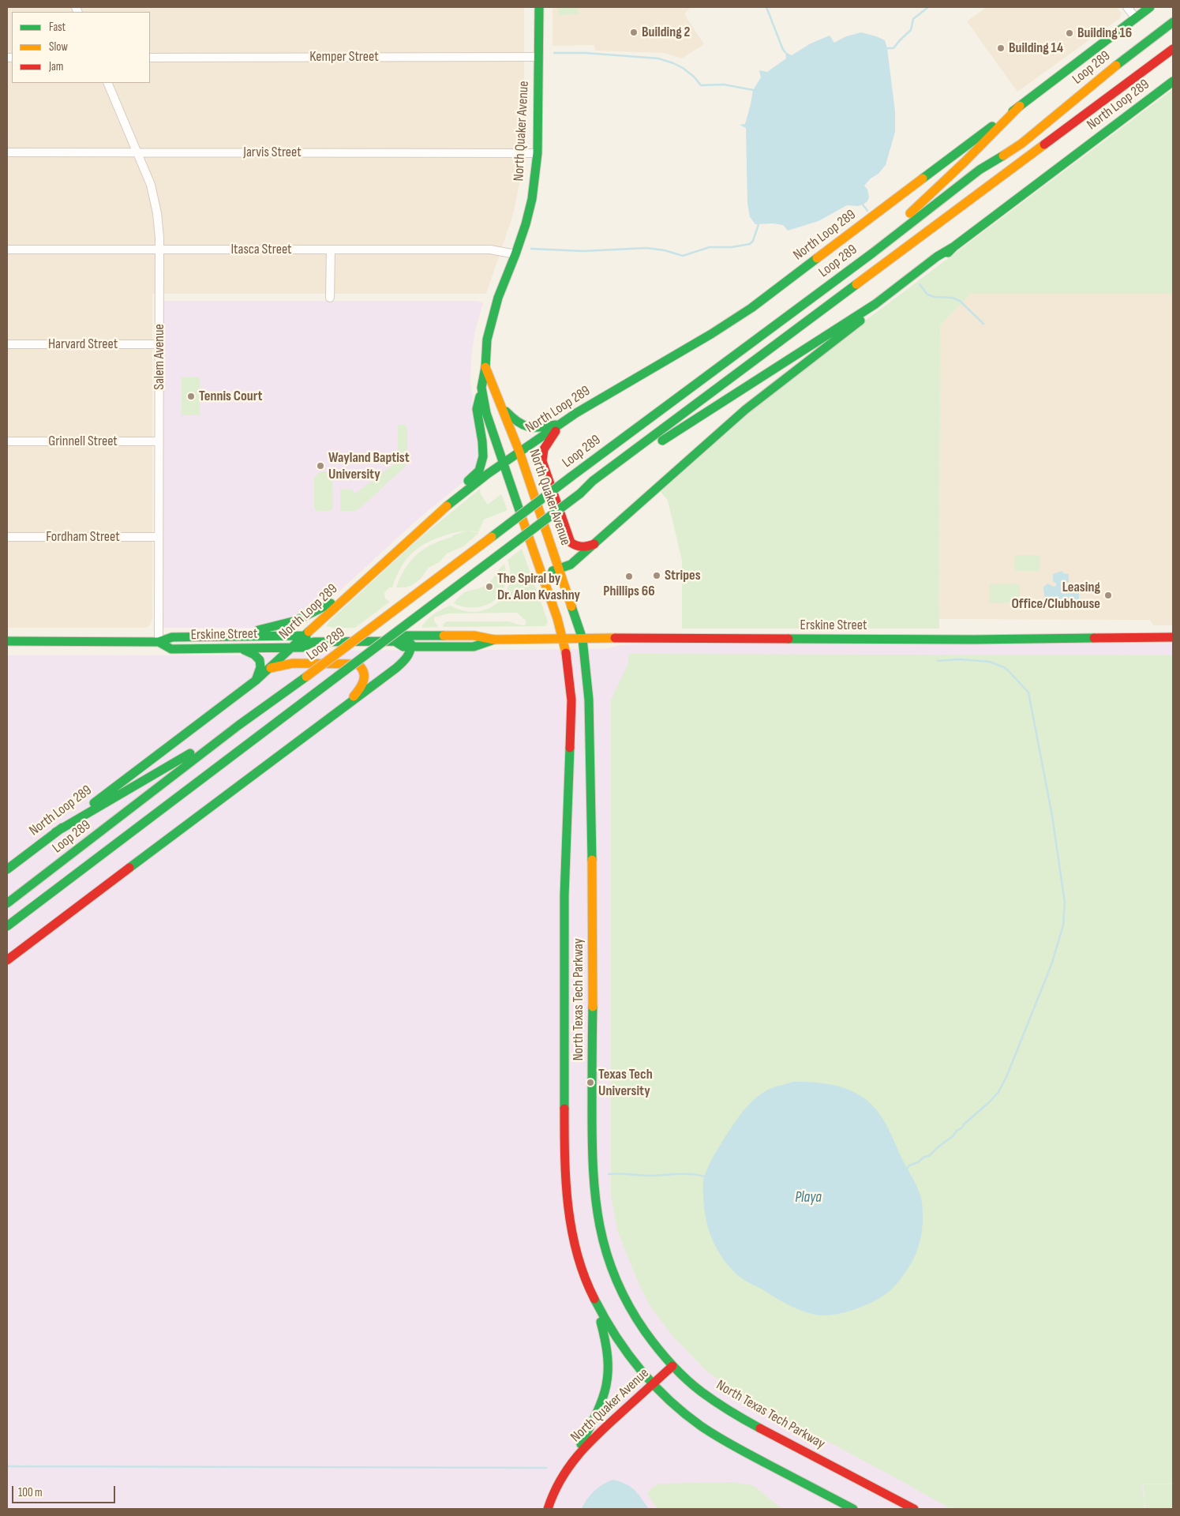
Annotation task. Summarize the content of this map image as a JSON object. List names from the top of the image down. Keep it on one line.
{"streets":{"main road":["Loop 289","North Loop 289","North Quaker Avenue","Erskine Street","North Texas Tech Parkway"],"street":["Kemper Street","Jarvis Street","Itasca Street","Harvard Street","Salem Avenue","Grinnell Street","Fordham Street"]},"crossings":[["Kemper Street","North Quaker Avenue"],["North Loop 289","North Quaker Avenue"],["North Loop 289","Erskine Street"],["North Quaker Avenue","Jarvis Street"],["North Quaker Avenue","Itasca Street"],["North Quaker Avenue","Erskine Street"],["North Quaker Avenue","North Texas Tech Parkway"],["Jarvis Street","Salem Avenue"],["Itasca Street","Salem Avenue"],["Harvard Street","Salem Avenue"],["Salem Avenue","Grinnell Street"],["Salem Avenue","Fordham Street"],["Salem Avenue","Erskine Street"],["Erskine Street","North Texas Tech Parkway"]],"water":["Playa"],"places":["Building 2","Building 16","Building 14","Tennis Court","Wayland Baptist University","Stripes","Phillips 66","The Spiral by Dr. Alon Kvashny","Leasing Office/Clubhouse","Texas Tech University"],"legend":["Fast","Slow","Jam"],"scale_bar":"100 m"}
